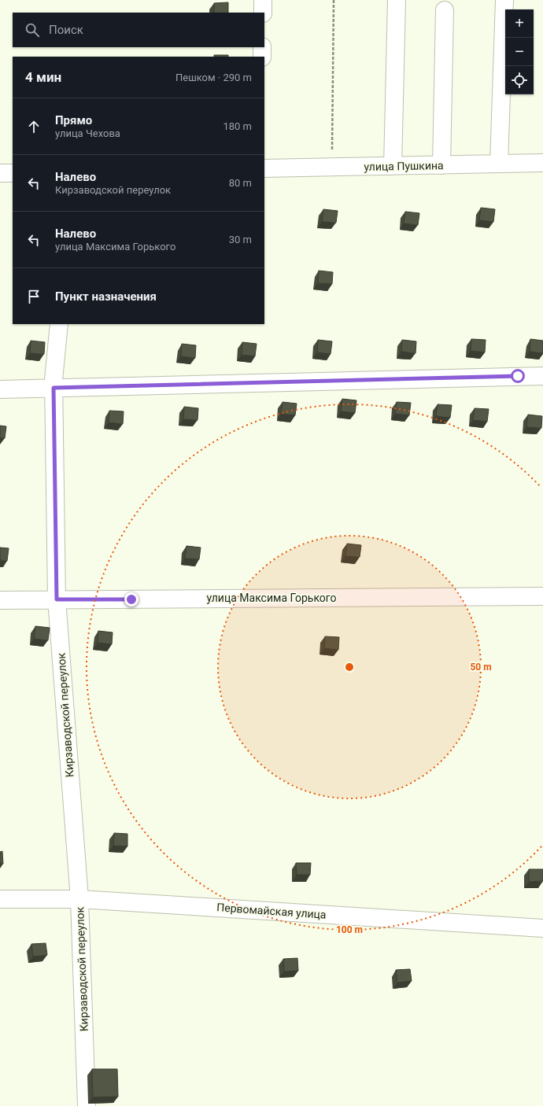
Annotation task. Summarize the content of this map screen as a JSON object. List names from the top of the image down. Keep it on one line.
{"streets":{"street":["улица Пушкина","улица Максима Горького","Кирзаводской переулок","Первомайская улица"]},"crossings":[["улица Максима Горького","Кирзаводской переулок"],["Кирзаводской переулок","Первомайская улица"]],"page":{"map_buttons":["+","−"],"search":"Поиск","heading":["4 мин","Пешком · 290 m"],"list":[["Прямо","улица Чехова","180 m"],["Налево","Кирзаводской переулок","80 m"],["Налево","улица Максима Горького","30 m"],"Пункт назначения"]},"rings":["50 m","100 m"]}
